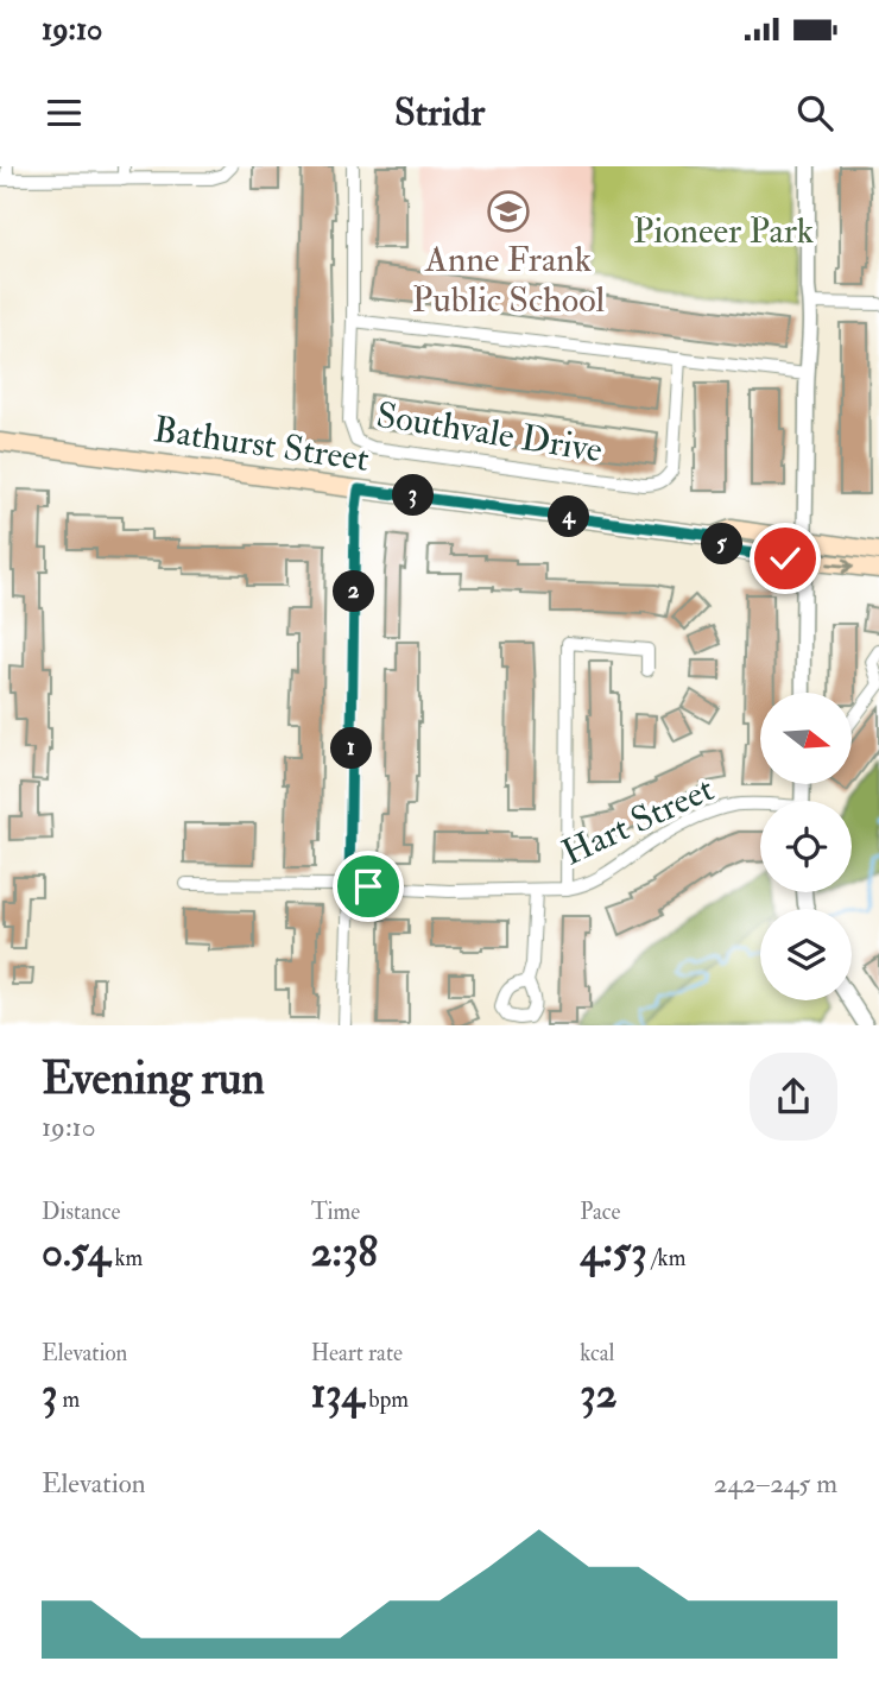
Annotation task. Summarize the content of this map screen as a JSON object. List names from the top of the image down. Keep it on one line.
{"streets":{"main road":["Bathurst Street"],"street":["Southvale Drive","Hart Street"]},"parks":["Pioneer Park"],"places":{"school or university":["Anne Frank Public School"]},"north":"right","page":{"status":"19:10","header":"Stridr","pins":["3","4","5","2","1"],"heading":["Evening run","19:10"],"stats":[["Distance","0.54 km"],["Time","2:38"],["Pace","4:53 /km"],["Elevation","3 m"],["Heart rate","134 bpm"],["kcal","32"]],"chart":["Elevation","242–245 m"]}}
